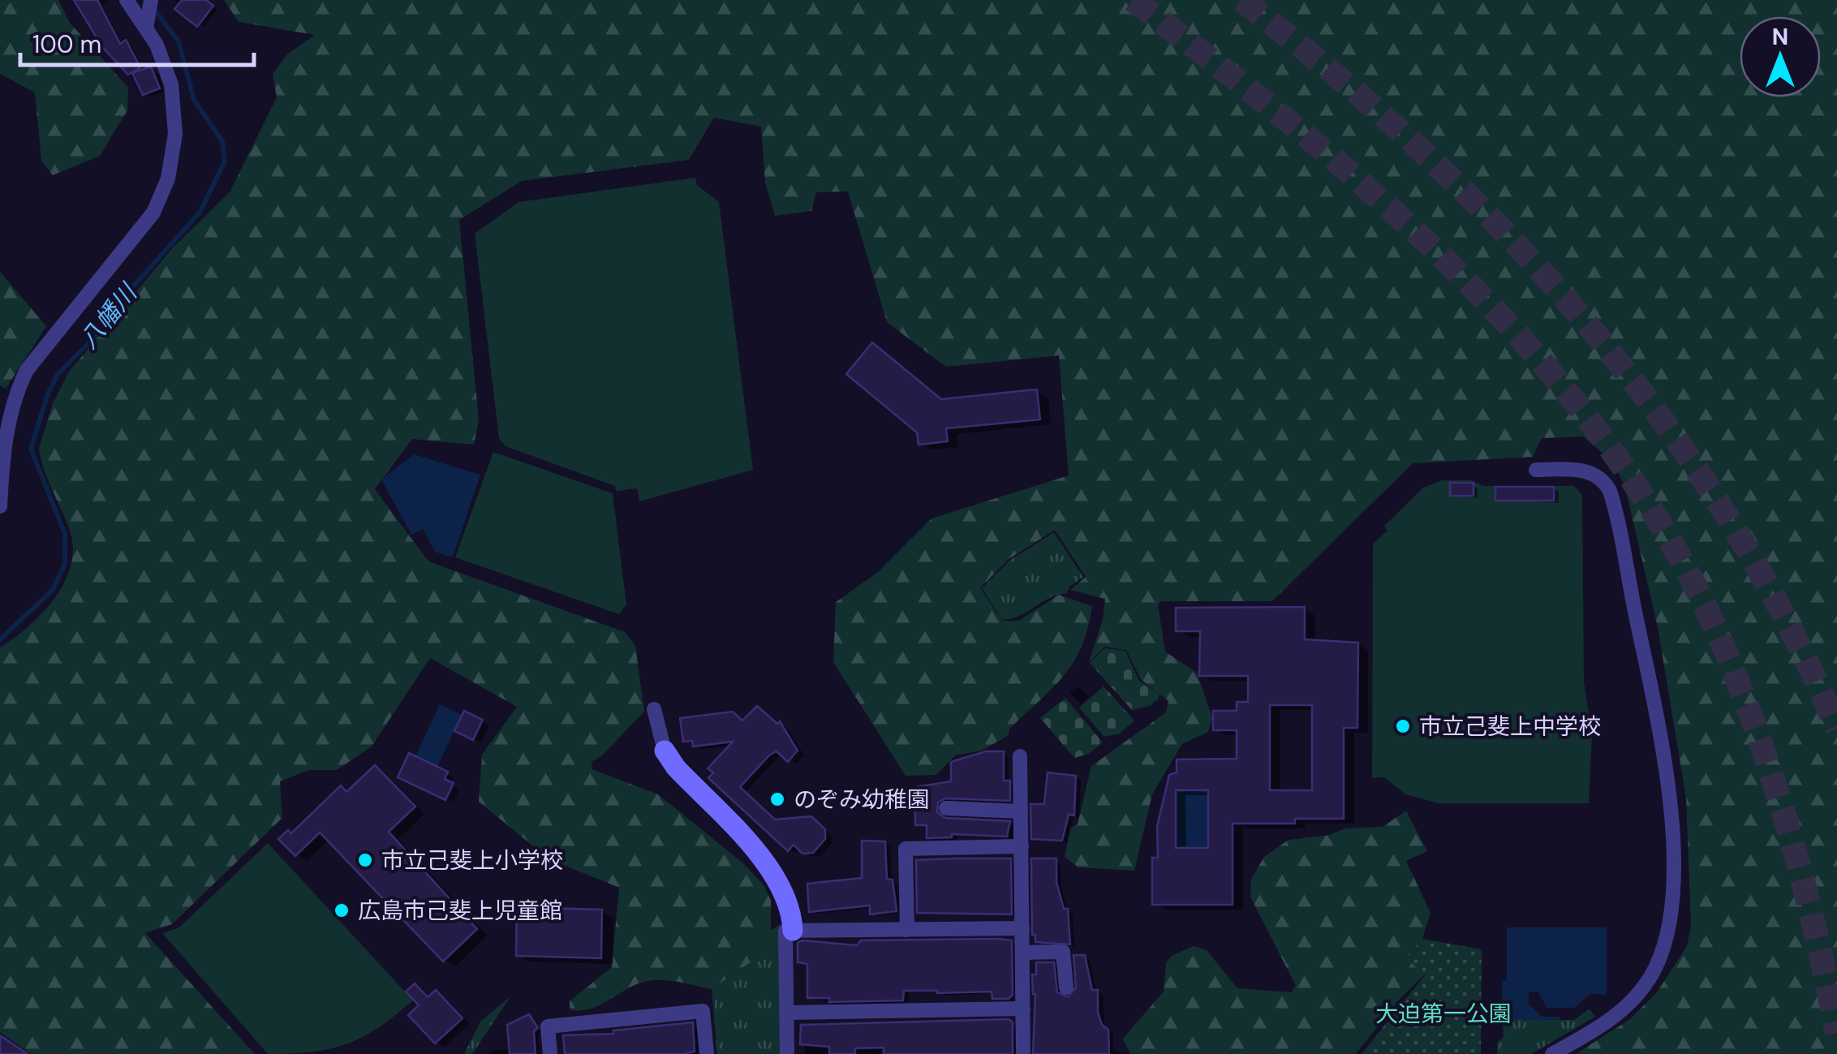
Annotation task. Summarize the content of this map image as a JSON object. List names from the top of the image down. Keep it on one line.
{"water":["八幡川"],"parks":["大迫第一公園"],"places":["市立己斐上中学校","のぞみ幼稚園","市立己斐上小学校","広島市己斐上児童館"],"scale_bar":"100 m","north":"top"}
